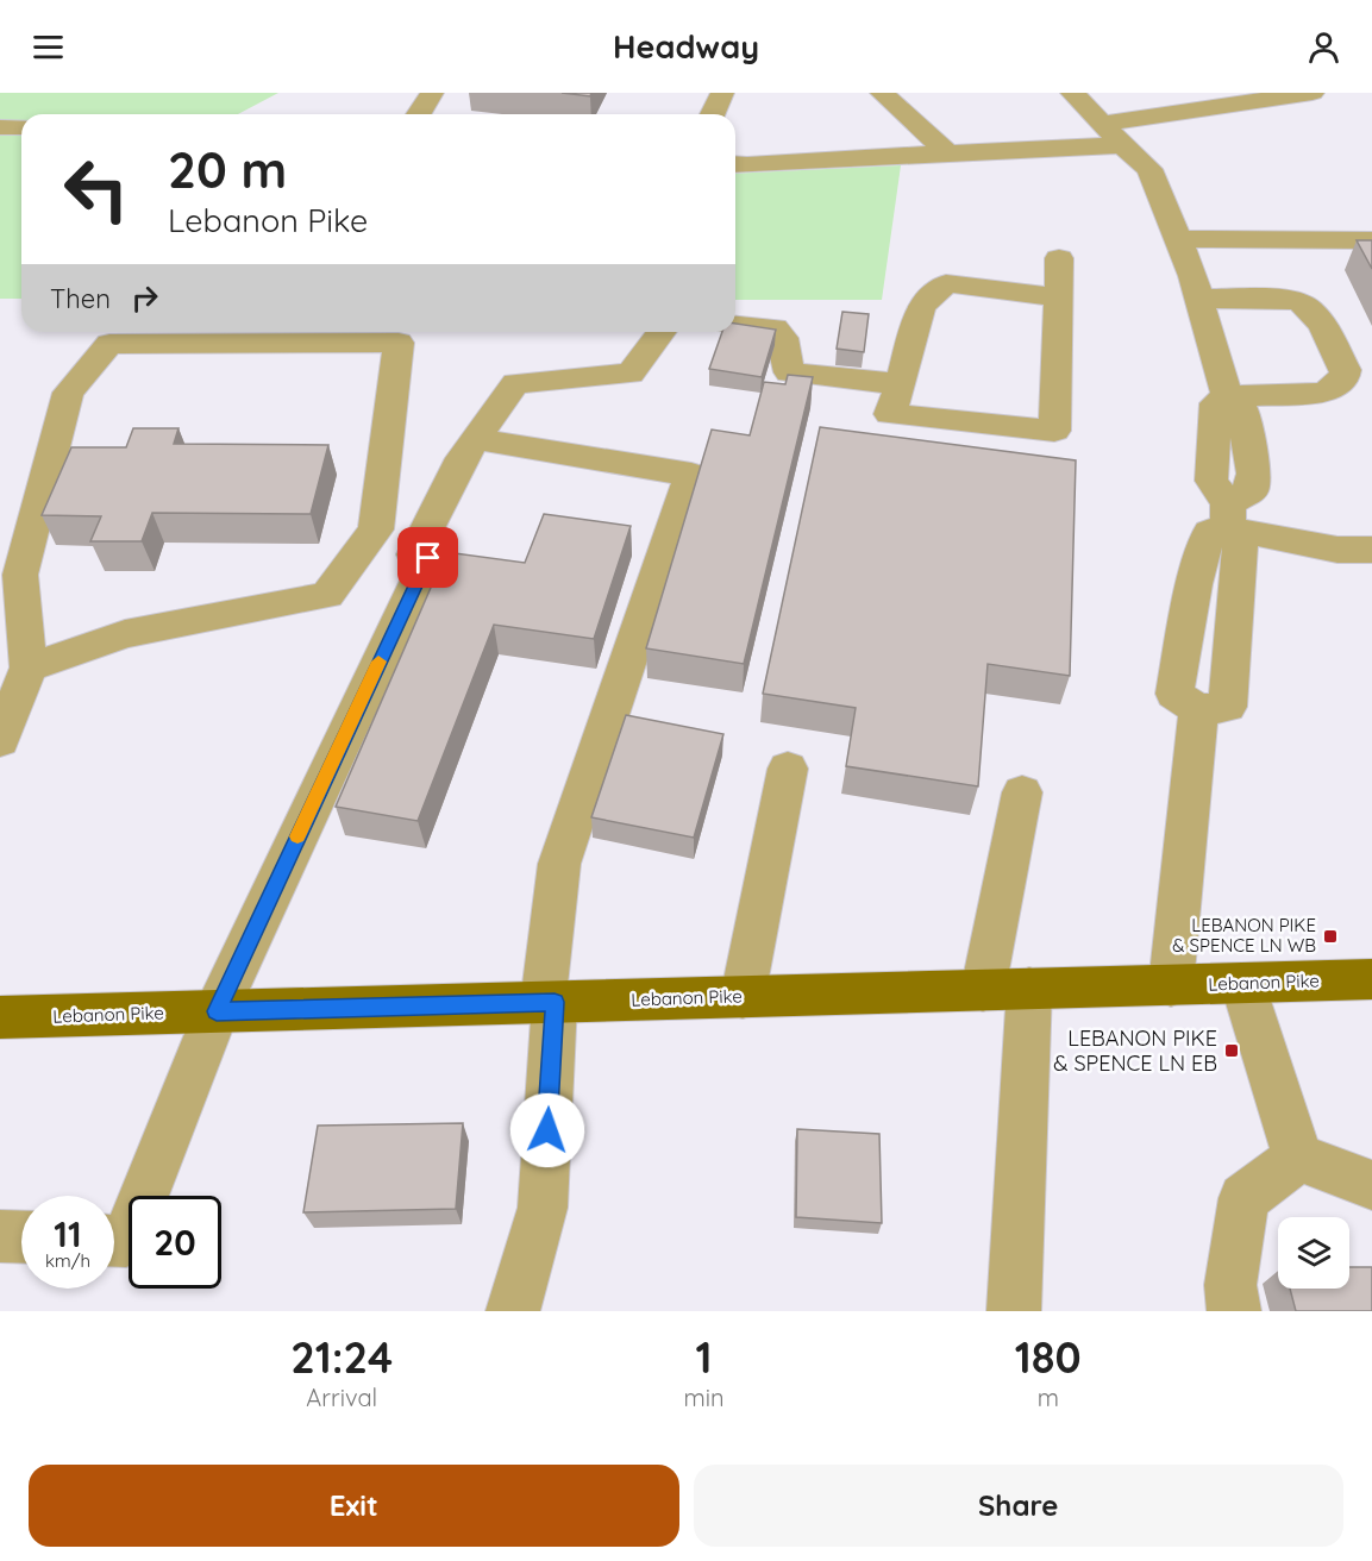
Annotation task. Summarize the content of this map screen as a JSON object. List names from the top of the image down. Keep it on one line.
{"streets":{"main road":["Lebanon Pike"]},"places":{"transit":["LEBANON PIKE & SPENCE LN WB","LEBANON PIKE & SPENCE LN EB"]},"page":{"header":"Headway","turn":["20 m","Lebanon Pike"],"then":"Then","speed":"11 km/h","limit":"20","eta":["21:24","Arrival","1","min","180","m"],"buttons":["Exit","Share"]}}
